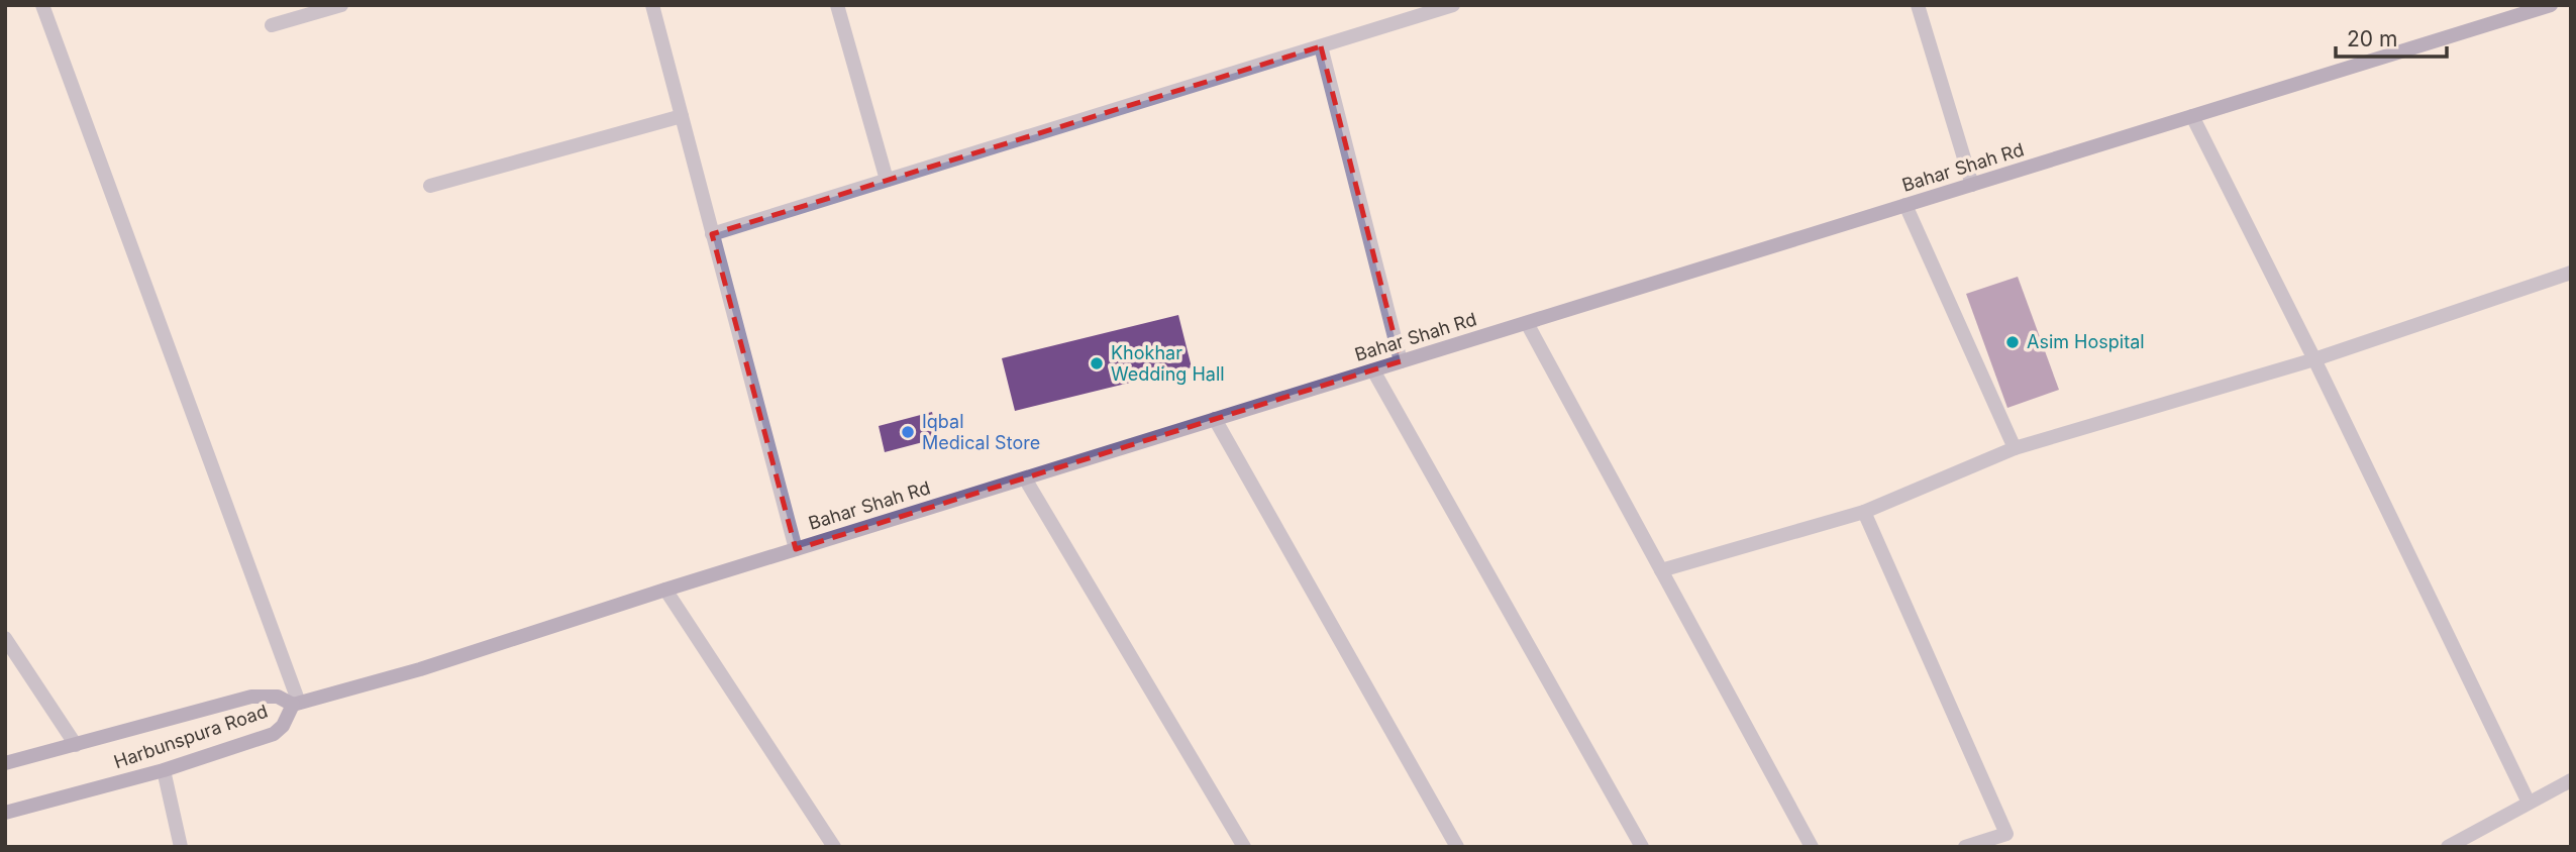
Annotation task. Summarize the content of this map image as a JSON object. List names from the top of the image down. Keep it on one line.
{"streets":{"main road":["Bahar Shah Rd","Harbunspura Road"]},"crossings":[["Bahar Shah Rd","Harbunspura Road"]],"places":["Asim Hospital","Khokhar Wedding Hall","Iqbal Medical Store"],"scale_bar":"20 m"}
